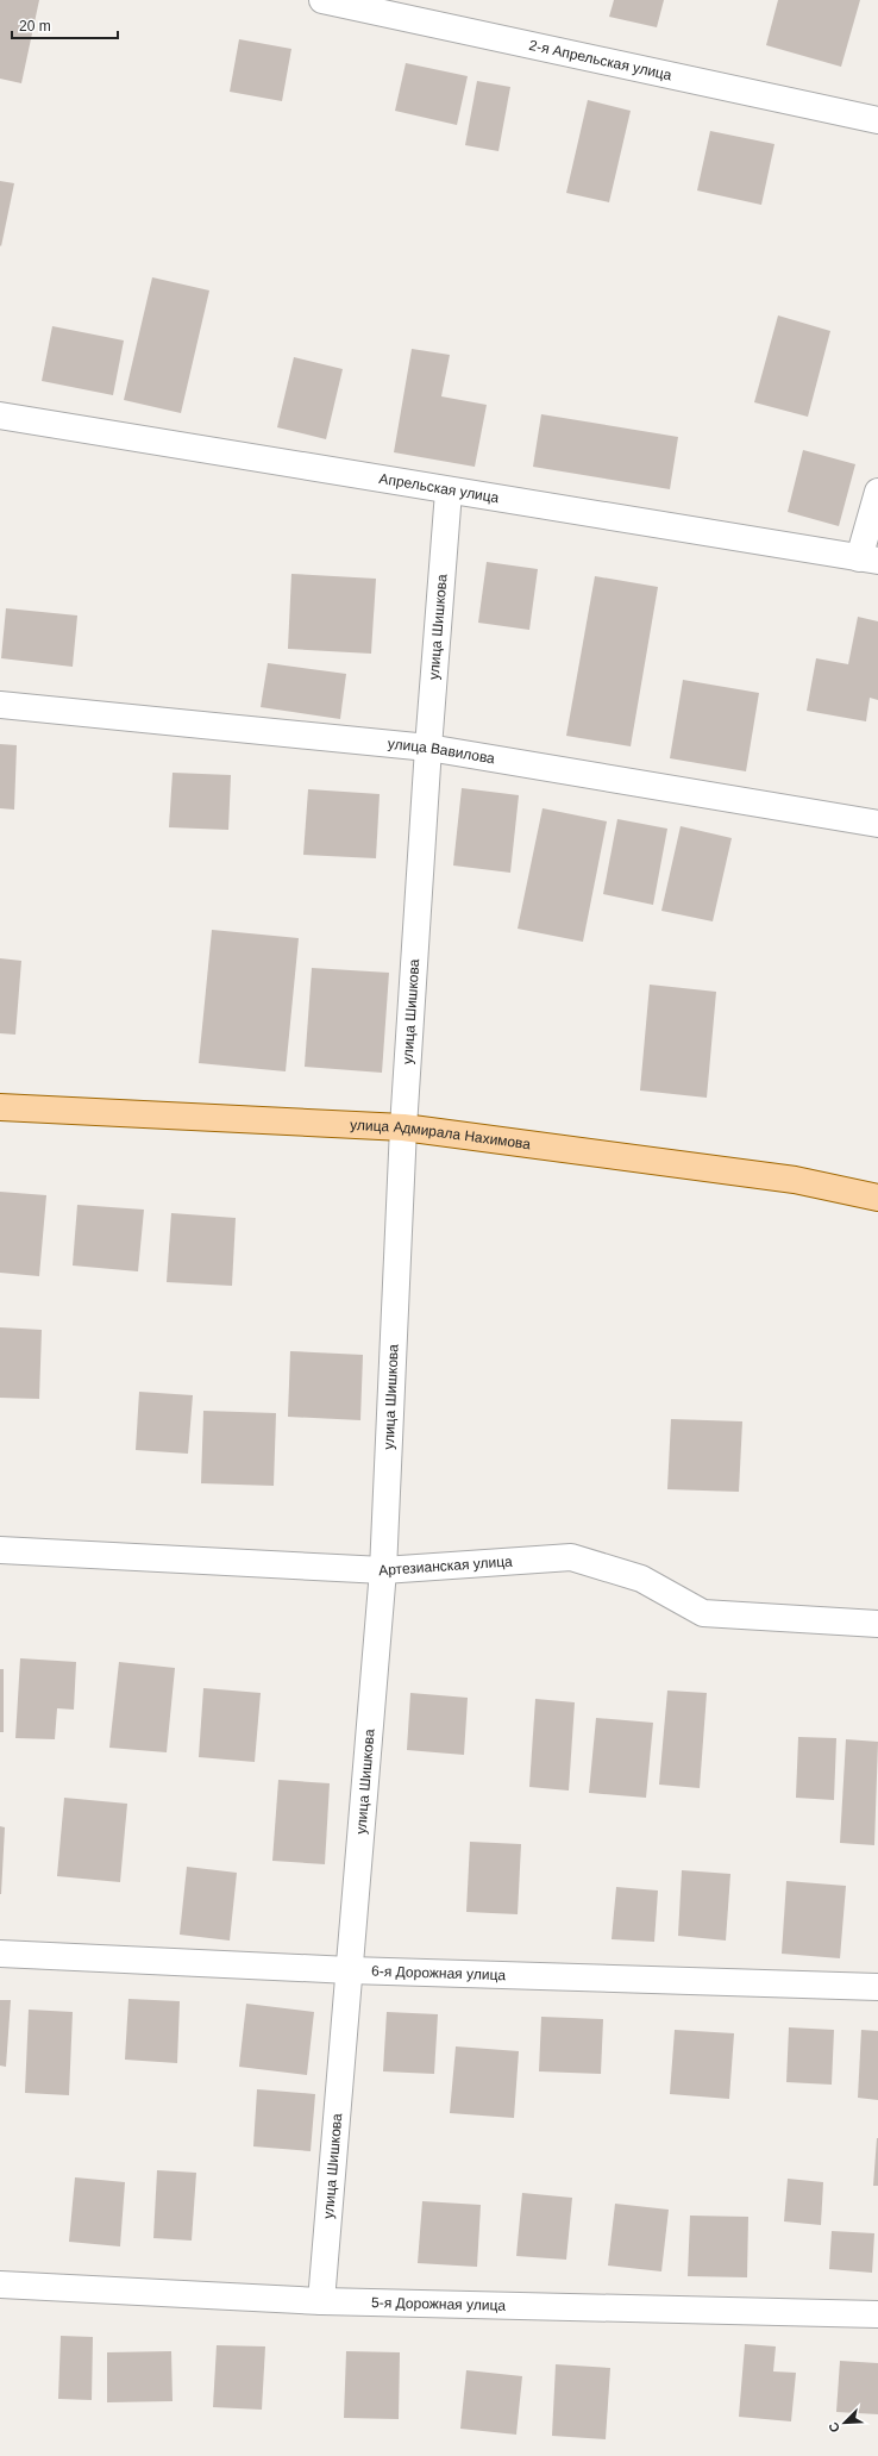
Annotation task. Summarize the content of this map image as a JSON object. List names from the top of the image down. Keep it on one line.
{"streets":{"main road":["улица Адмирала Нахимова"],"street":["2-я Апрельская улица","Апрельская улица","улица Шишкова","улица Вавилова","Артезианская улица","6-я Дорожная улица","5-я Дорожная улица"]},"crossings":[["Апрельская улица","улица Шишкова"],["улица Шишкова","улица Вавилова"],["улица Шишкова","улица Адмирала Нахимова"],["улица Шишкова","Артезианская улица"],["улица Шишкова","6-я Дорожная улица"],["улица Шишкова","5-я Дорожная улица"]],"scale_bar":"20 m","north":"bottom left"}
